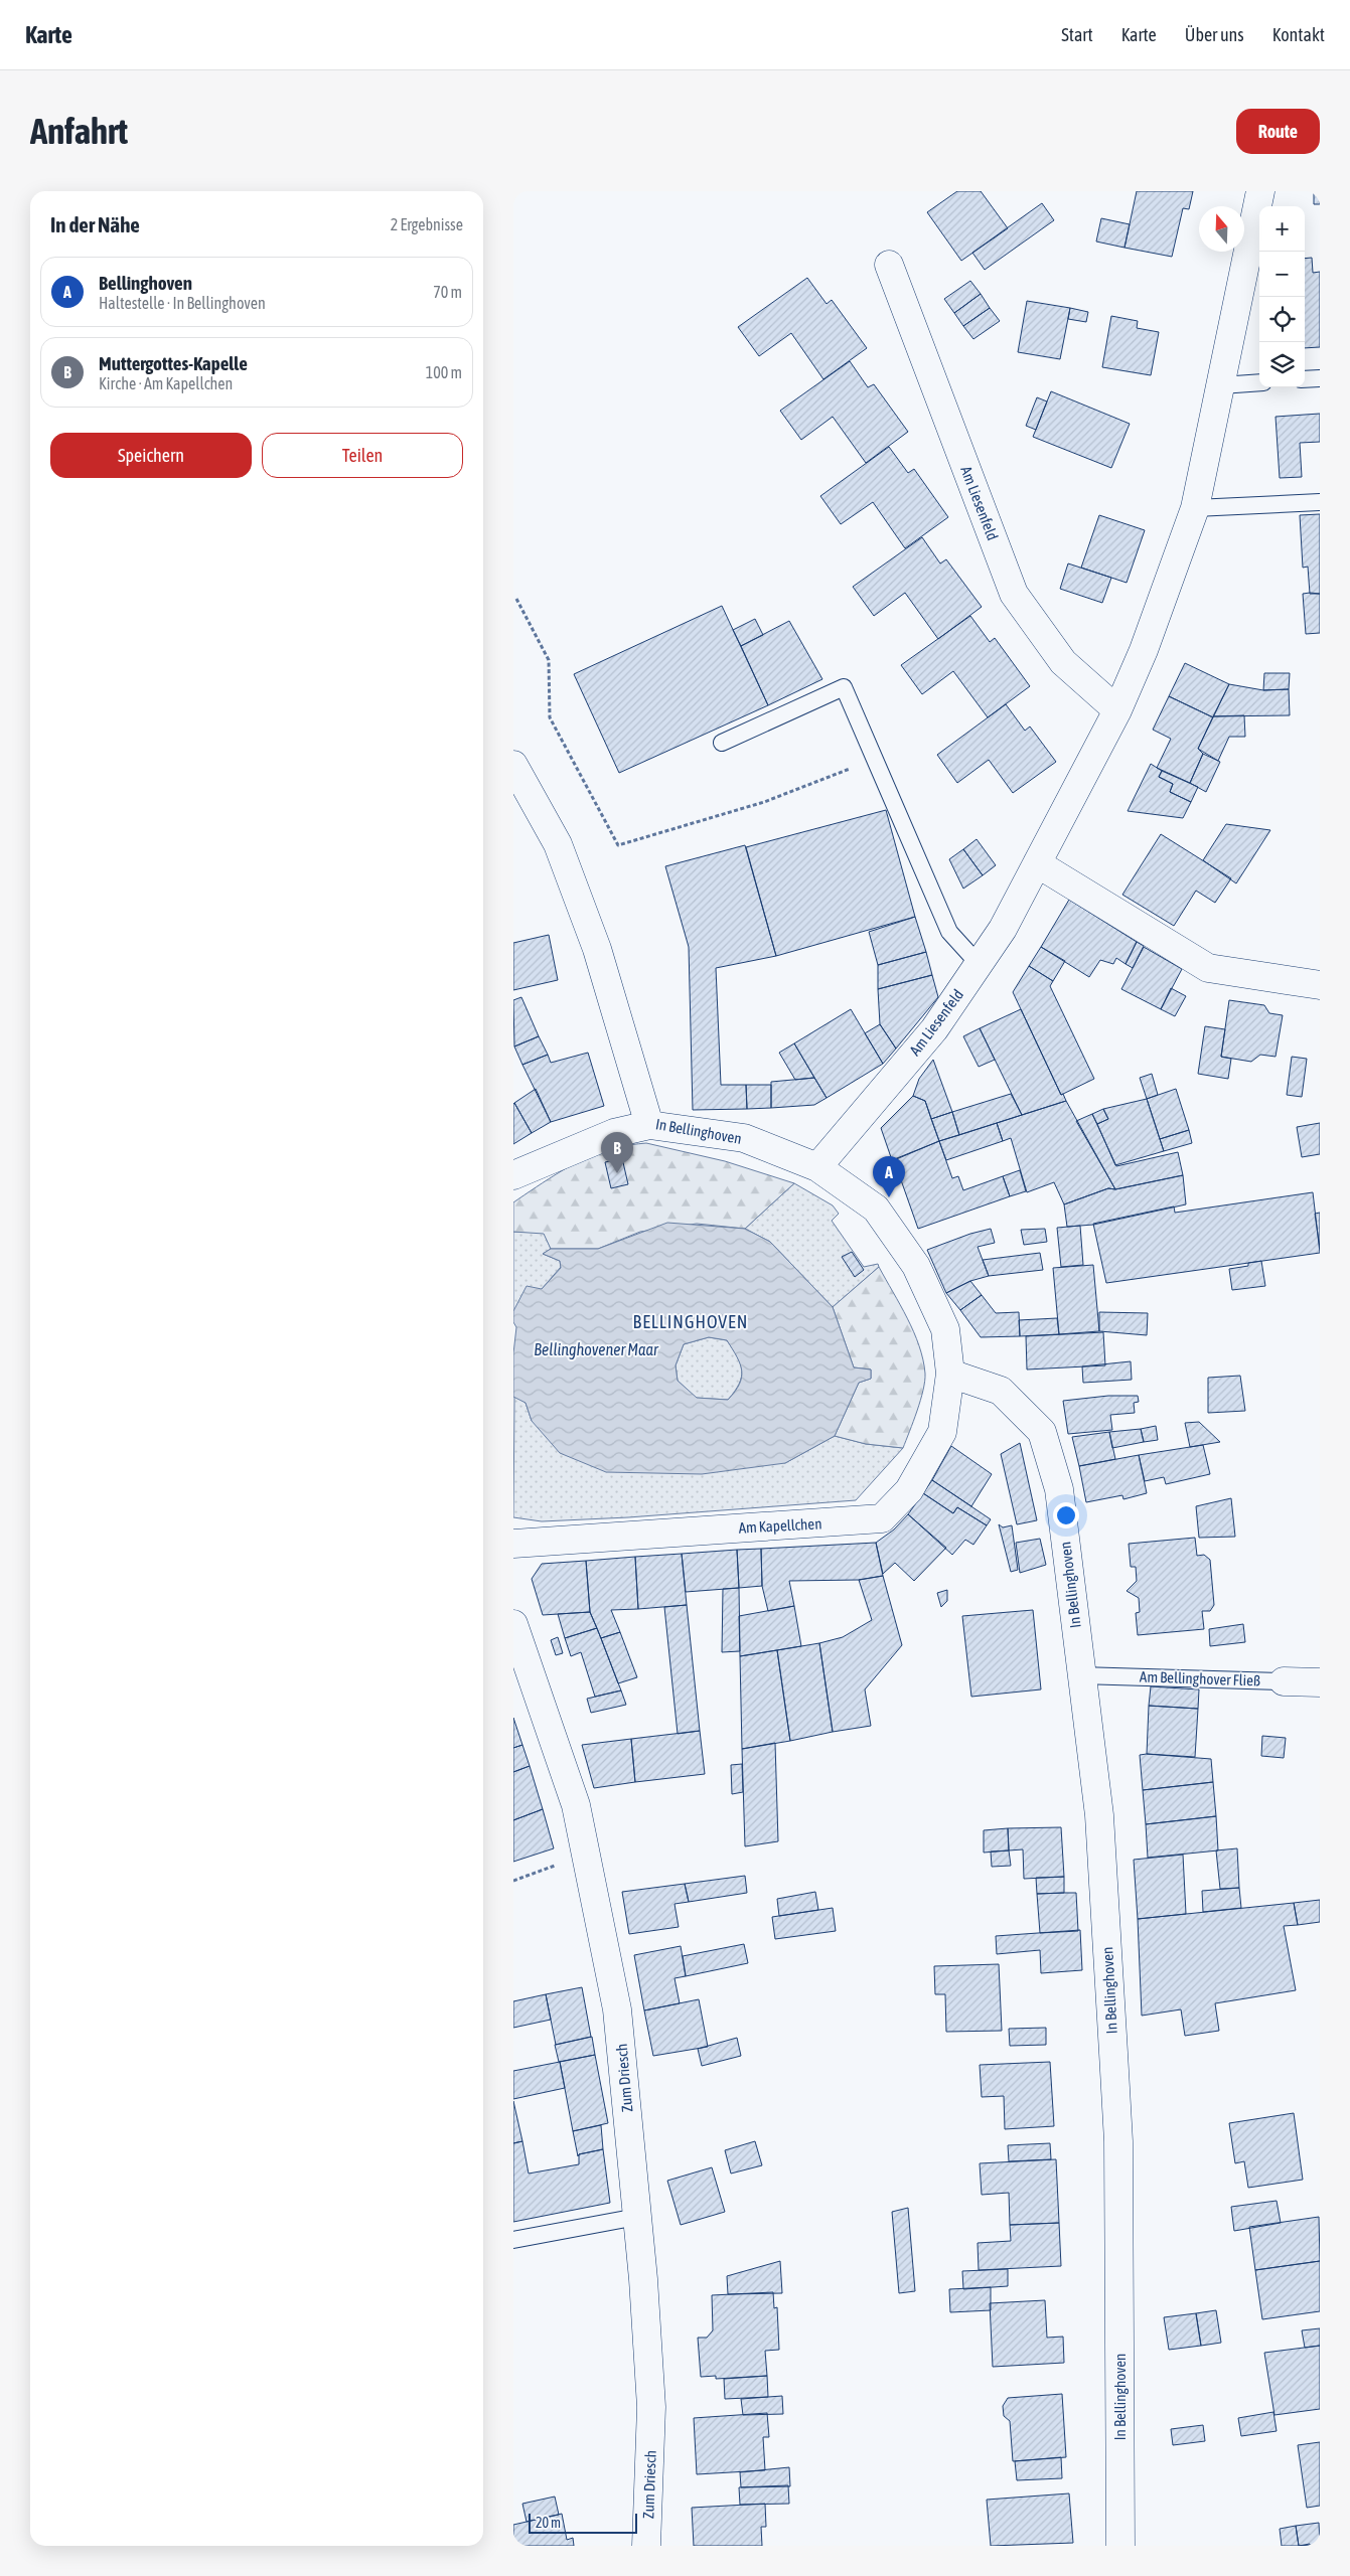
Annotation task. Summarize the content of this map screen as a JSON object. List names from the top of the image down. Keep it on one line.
{"streets":{"street":["Am Liesenfeld","In Bellinghoven","Am Kapellchen","Am Bellinghover Fließ","Zum Driesch"]},"crossings":[["Am Liesenfeld","In Bellinghoven"],["In Bellinghoven","Am Kapellchen"],["In Bellinghoven","Am Bellinghover Fließ"]],"districts":["BELLINGHOVEN"],"water":["Bellinghovener Maar"],"scale_bar":"20 m","north":"top","page":{"header":"Karte","nav":["Start","Karte","Über uns","Kontakt"],"buttons":["Route",["Speichern","Teilen"]],"title":"Anfahrt","heading":["In der Nähe","2 Ergebnisse"],"map_buttons":["+","−"],"list":[{"mark":"A","name":"Bellinghoven","note":"Haltestelle · In Bellinghoven","value":"70 m"},{"mark":"B","name":"Muttergottes-Kapelle","note":"Kirche · Am Kapellchen","value":"100 m"}],"pins":["B","A"],"scale":"20 m"}}
